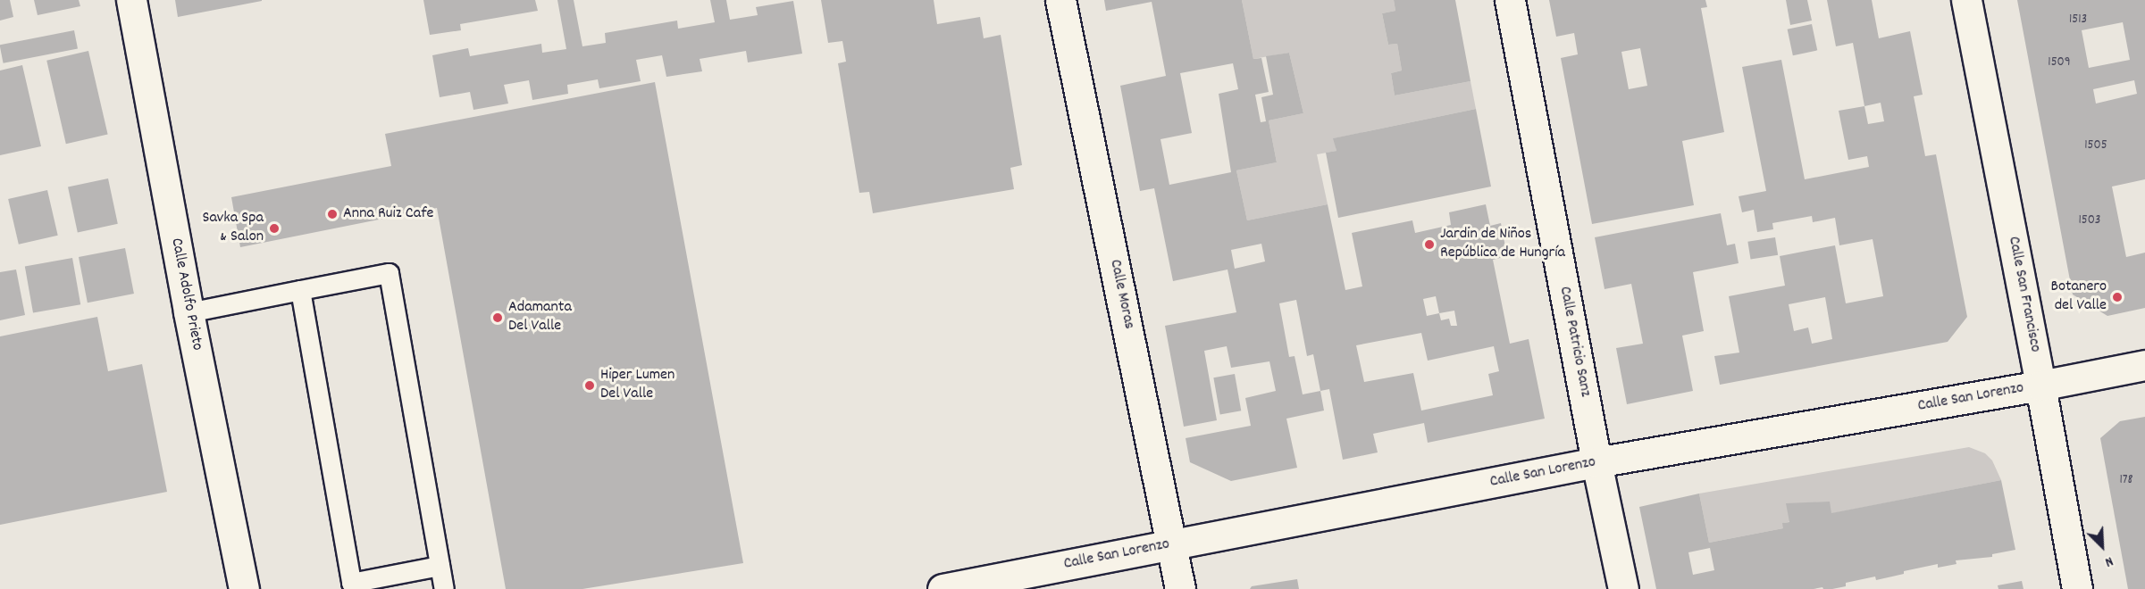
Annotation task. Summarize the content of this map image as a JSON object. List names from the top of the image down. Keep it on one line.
{"streets":{"street":["Calle Adolfo Prieto","Calle Moras","Calle San Francisco","Calle Patricio Sanz","Calle San Lorenzo"]},"crossings":[["Calle Moras","Calle San Lorenzo"],["Calle San Francisco","Calle San Lorenzo"],["Calle Patricio Sanz","Calle San Lorenzo"]],"places":["Anna Ruiz Cafe","Savka Spa & Salon","Jardin de Niños República de Hungría","Botanero del Valle","Adamanta Del Valle","Hiper Lumen Del Valle"],"house_numbers":["1513","1509","1505","1503","178"],"north":"bottom right"}
